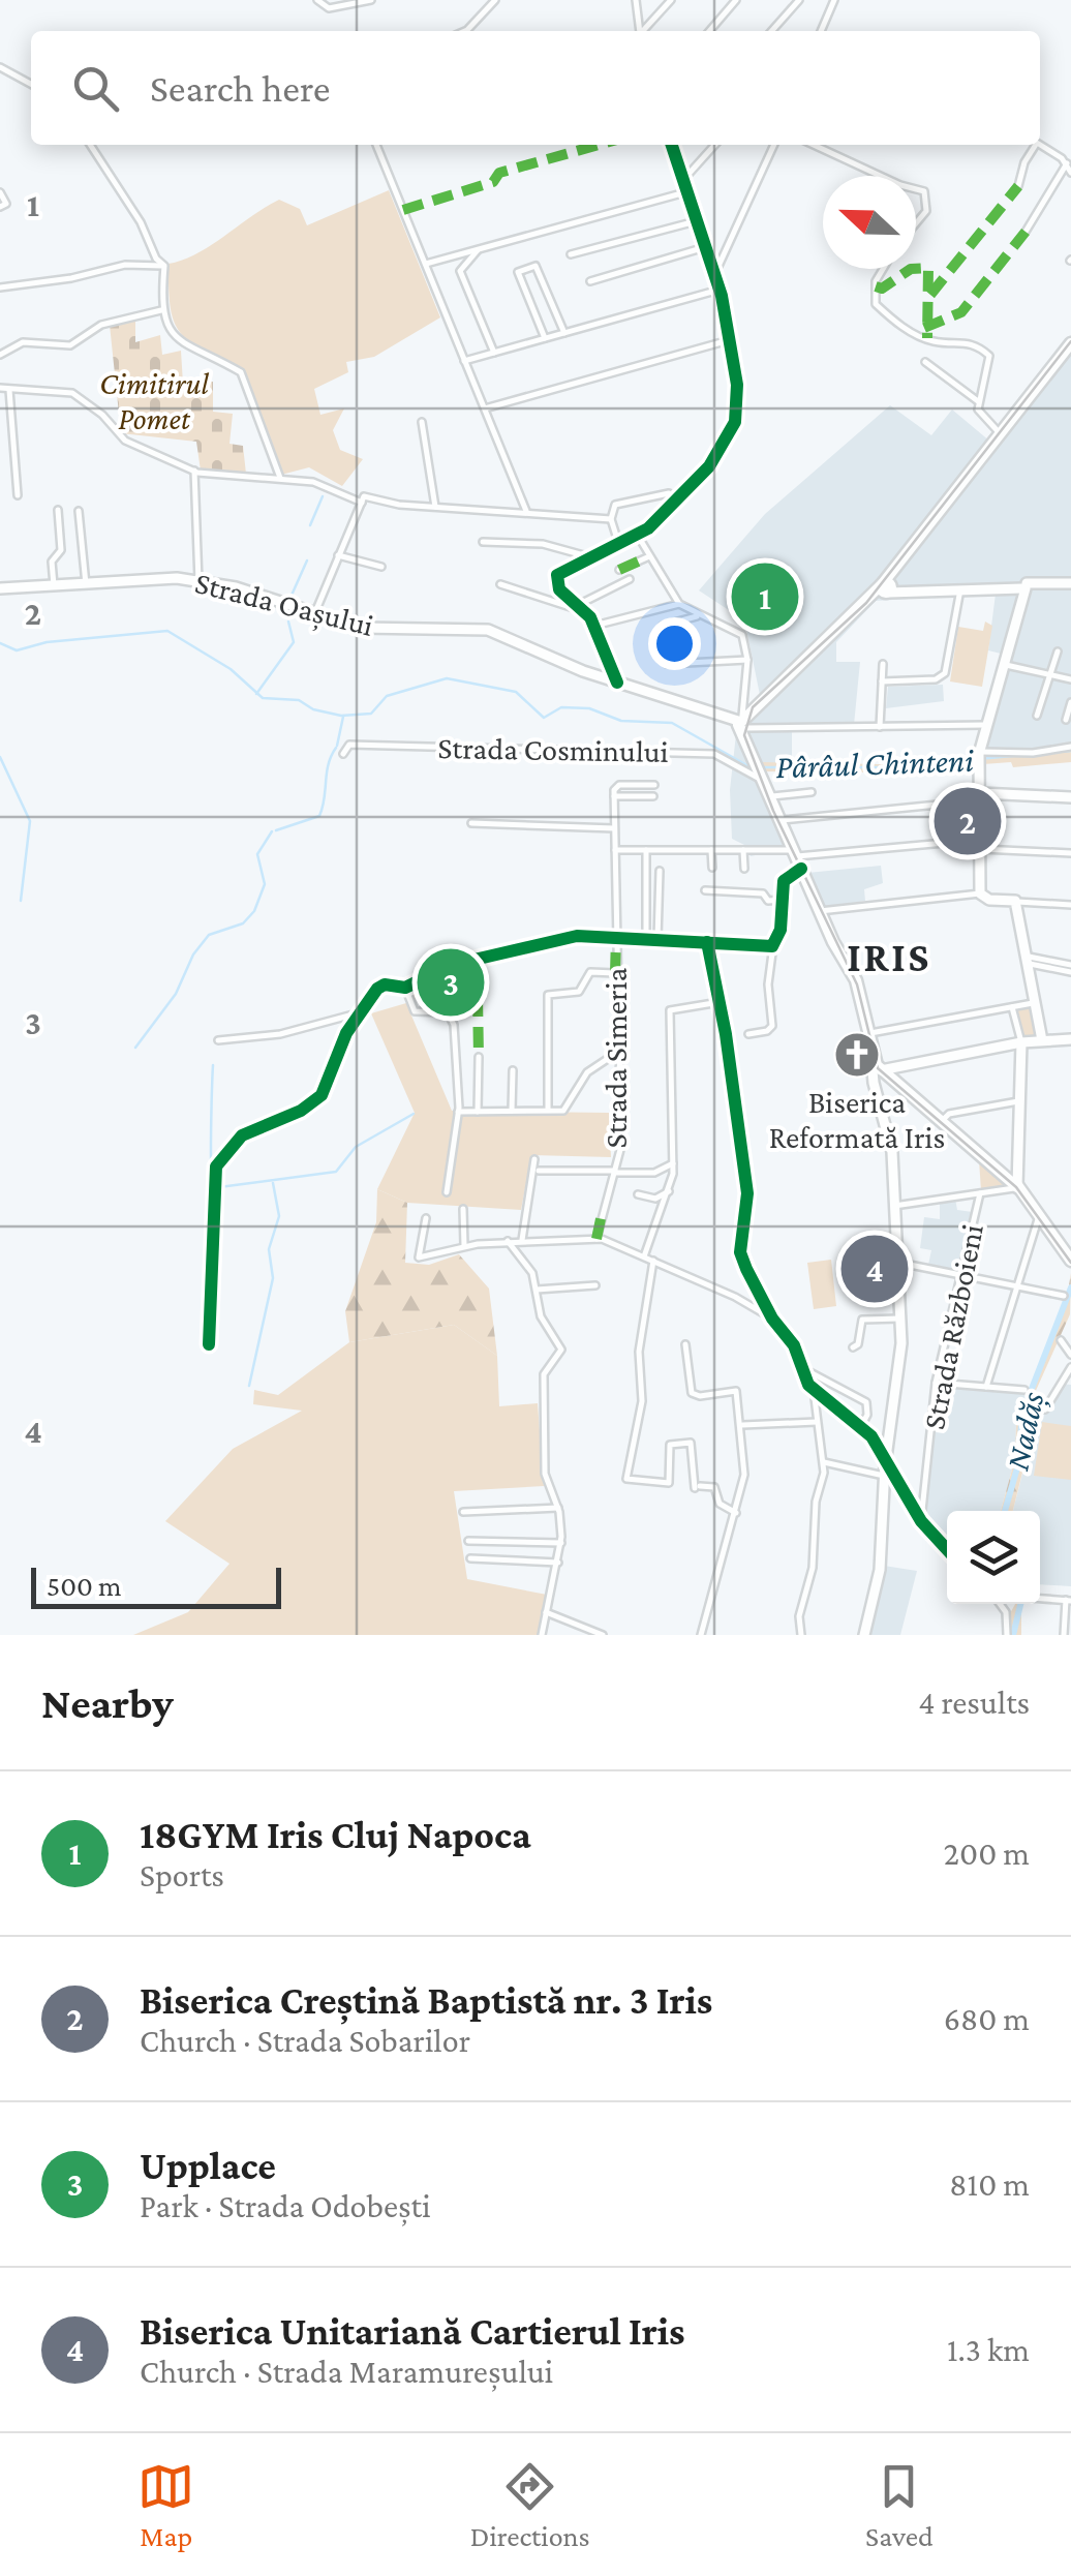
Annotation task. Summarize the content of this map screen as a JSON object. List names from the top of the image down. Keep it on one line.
{"streets":{"main road":["Strada Oașului"],"street":["Strada Cosminului","Strada Simeria","Strada Războieni"]},"districts":["IRIS"],"water":["Pârâul Chinteni","Nadăș"],"parks":["Cimitirul Pomet"],"places":{"church":["Biserica Reformată Iris"]},"scale_bar":"500 m","north":"left","page":{"search":"Search here","pins":["1","2","3","4"],"scale":"500 m","heading":["Nearby","4 results"],"list":[{"mark":"1","name":"18GYM Iris Cluj Napoca","note":"Sports","value":"200 m"},{"mark":"2","name":"Biserica Creștină Baptistă nr. 3 Iris","note":"Church · Strada Sobarilor","value":"680 m"},{"mark":"3","name":"Upplace","note":"Park · Strada Odobești","value":"810 m"},{"mark":"4","name":"Biserica Unitariană Cartierul Iris","note":"Church · Strada Maramureșului","value":"1.3 km"}],"nav":["Map","Directions","Saved"]},"grid":{"rows":["1","2","3","4"]}}
